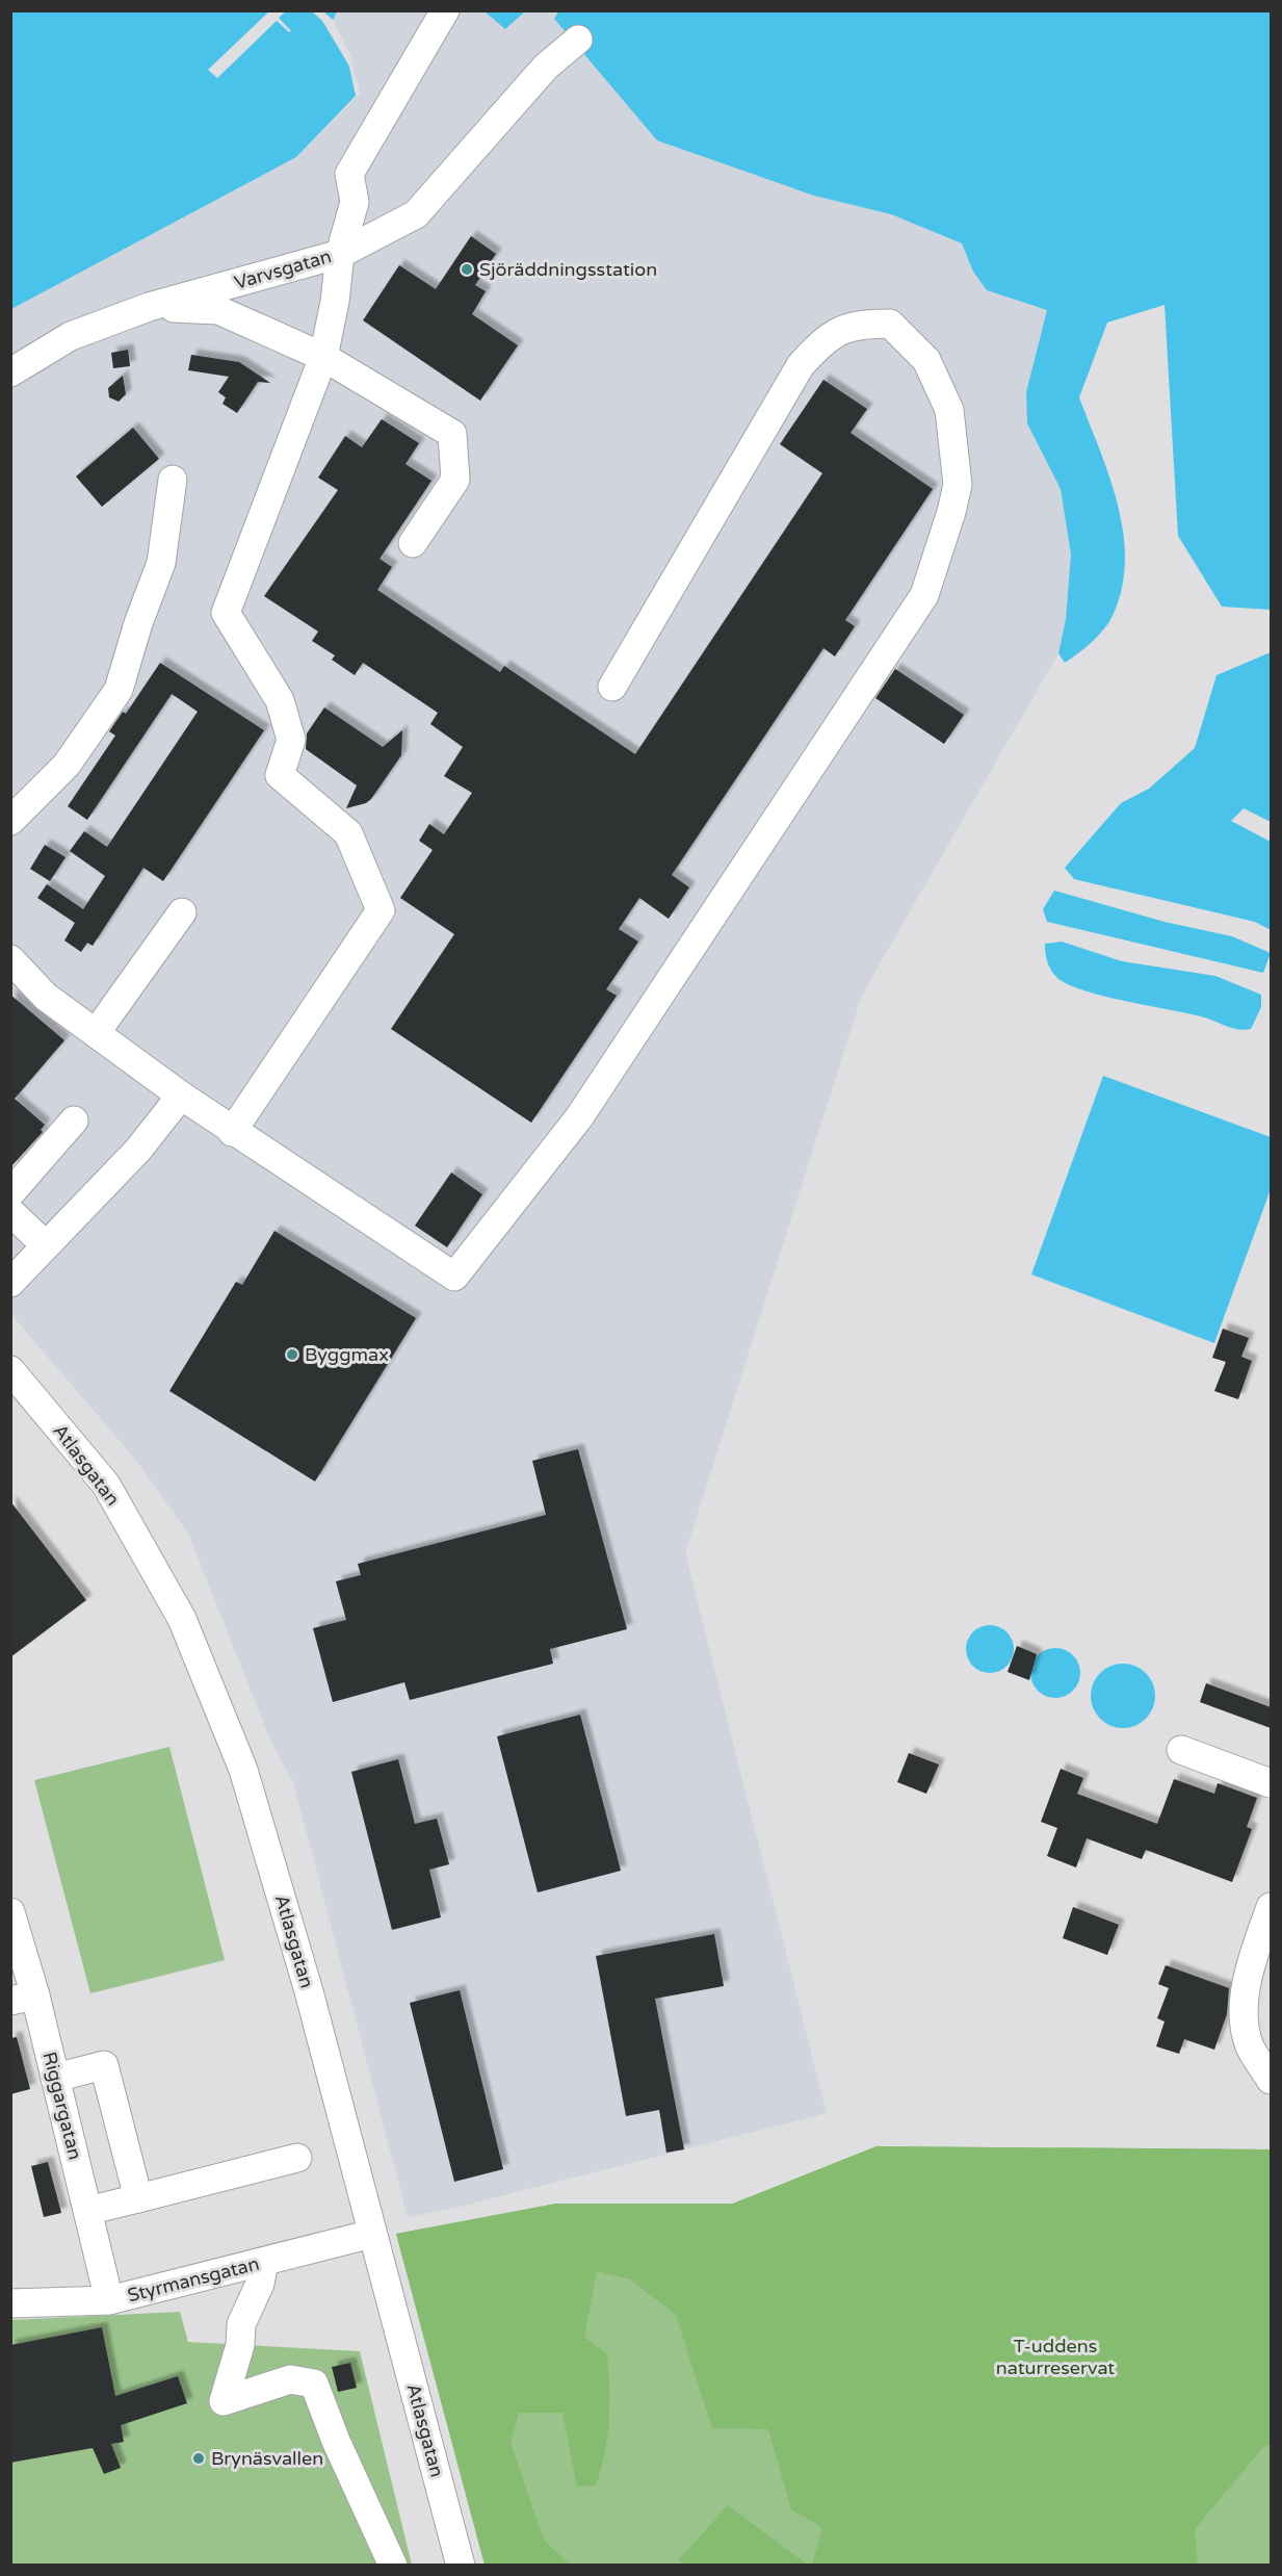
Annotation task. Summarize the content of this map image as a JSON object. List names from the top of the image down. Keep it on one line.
{"streets":{"street":["Varvsgatan","Atlasgatan","Riggargatan","Styrmansgatan"]},"crossings":[["Atlasgatan","Styrmansgatan"],["Riggargatan","Styrmansgatan"]],"parks":["T-uddens naturreservat"],"places":["Sjöräddningsstation","Byggmax","Brynäsvallen"]}
